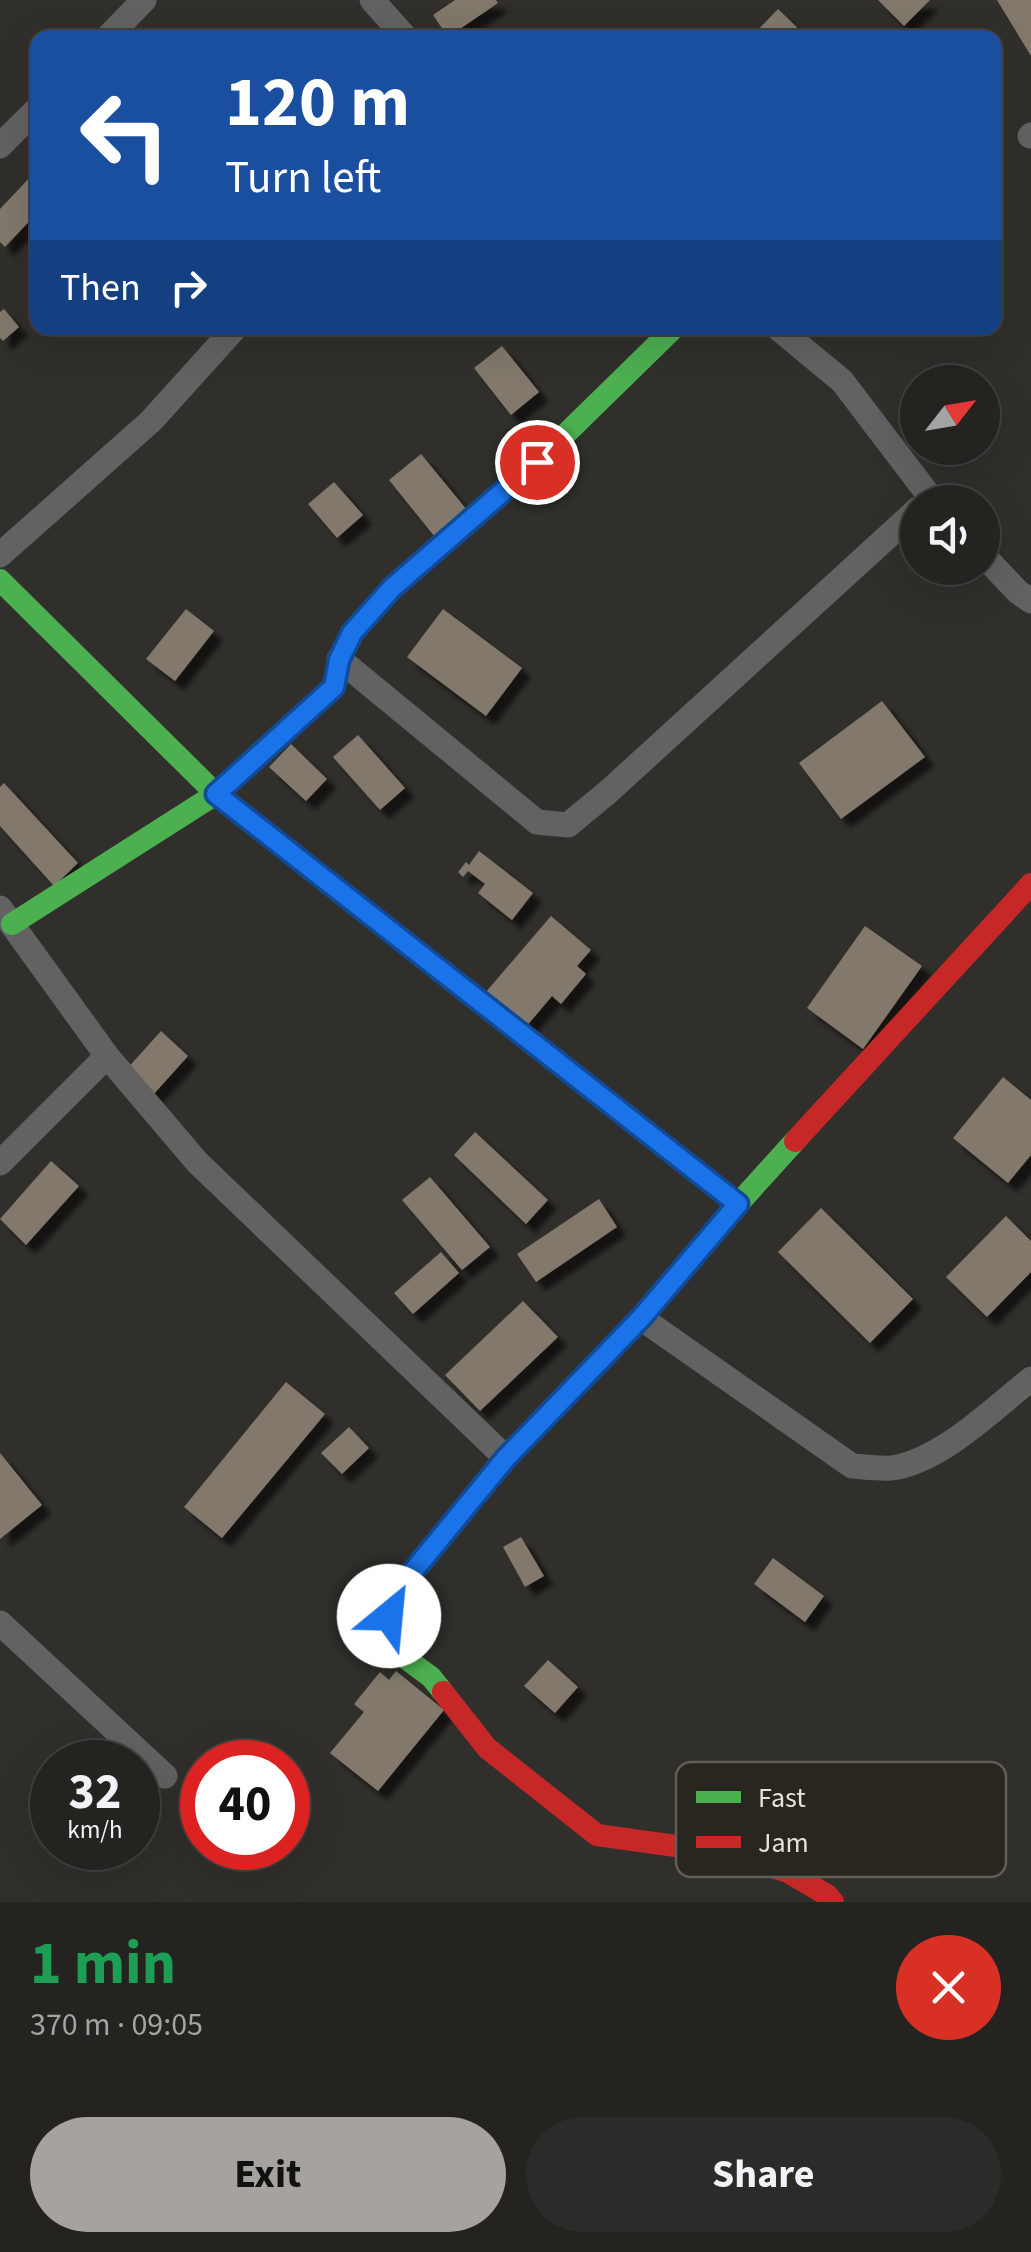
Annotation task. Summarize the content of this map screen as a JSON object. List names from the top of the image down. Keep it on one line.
{"legend":["Fast","Jam"],"north":"top right","page":{"turn":["120 m","Turn left"],"then":"Then","speed":"32 km/h","limit":"40","heading":["1 min","370 m · 09:05"],"buttons":["Exit","Share"]}}
